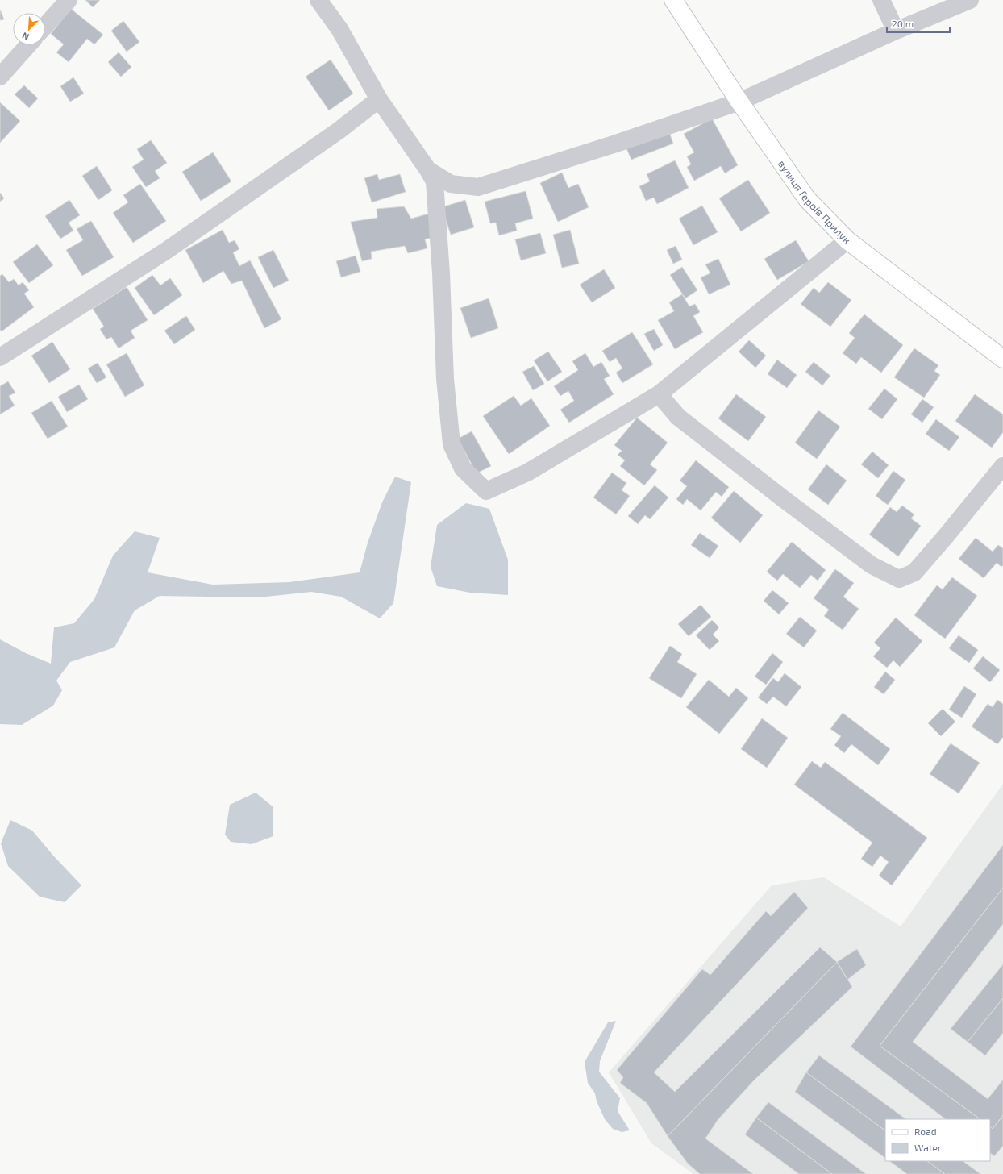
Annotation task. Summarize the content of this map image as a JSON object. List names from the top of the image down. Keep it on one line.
{"streets":{"main road":["вулиця Героїв Прилук"]},"legend":["Road","Water"],"scale_bar":"20 m","north":"bottom left"}
